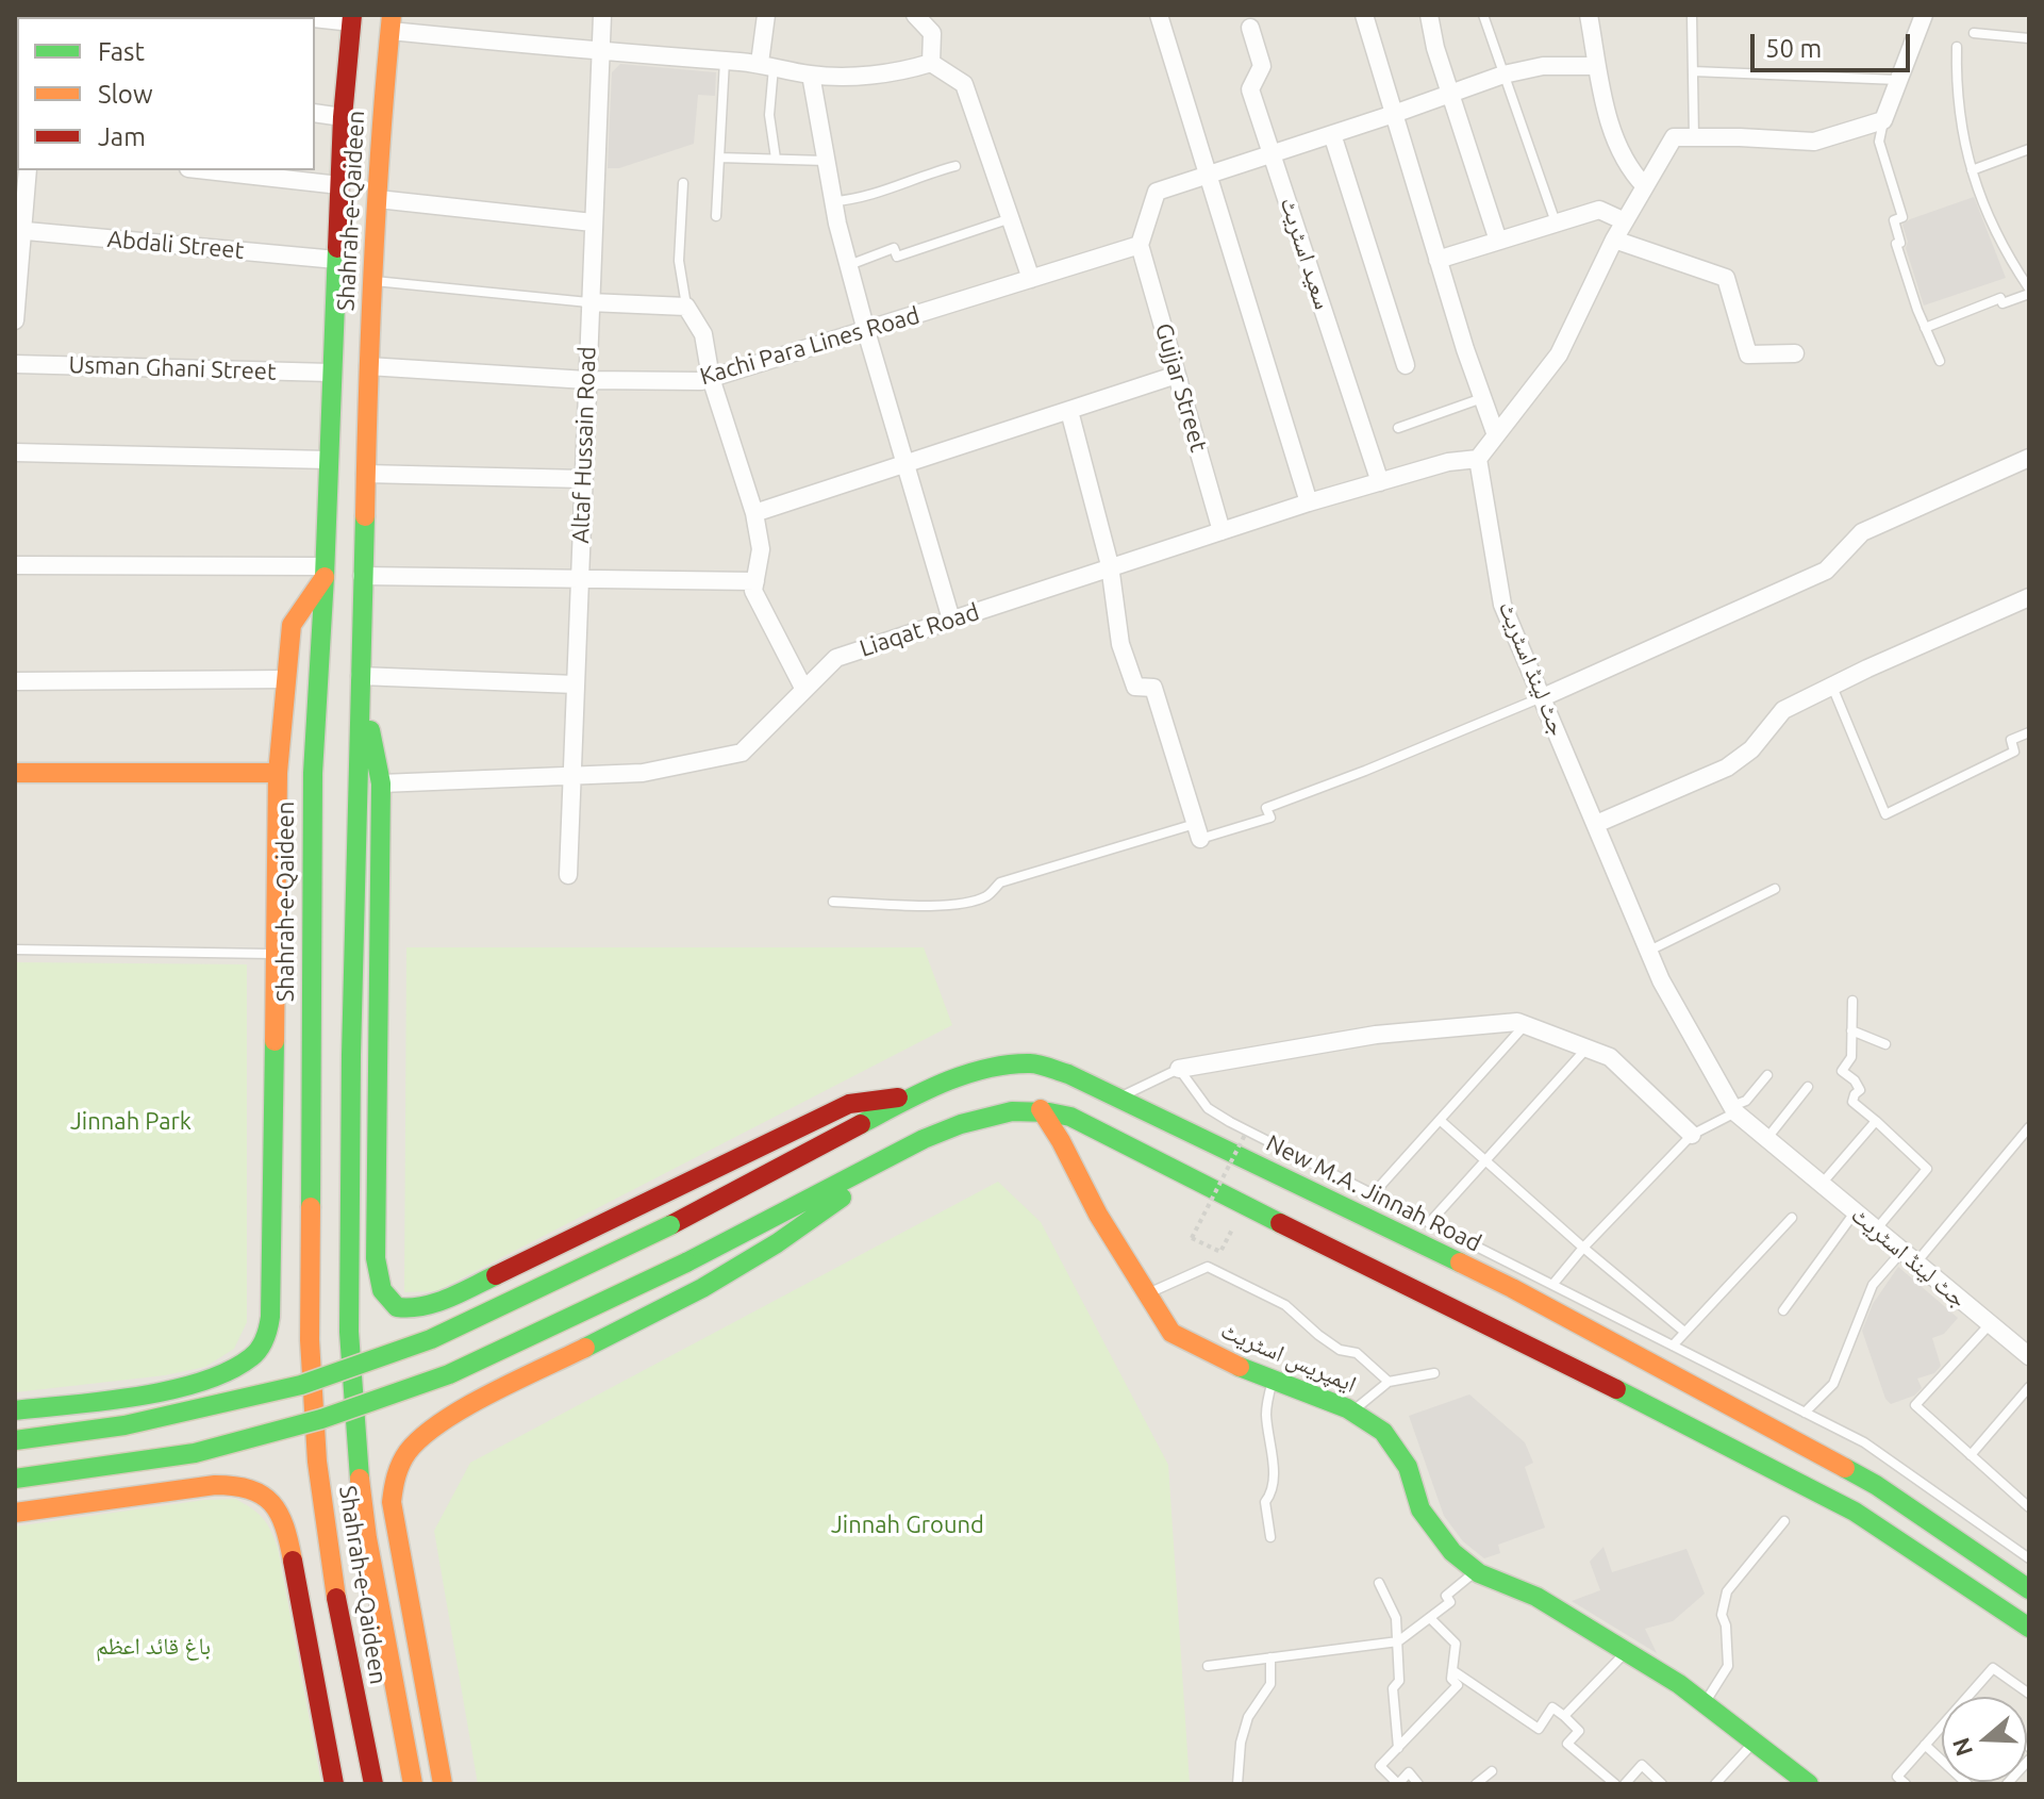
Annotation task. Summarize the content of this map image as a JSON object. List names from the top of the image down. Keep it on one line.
{"streets":{"main road":["Shahrah-e-Qaideen","New M.A. Jinnah Road","ایمپریس اسٹریٹ"],"street":["Abdali Street","سعید اسٹریٹ","Kachi Para Lines Road","Usman Ghani Street","Gujjar Street","Altaf Hussain Road","Liaqat Road","جٹ لینڈ اسٹریٹ"]},"crossings":[["Shahrah-e-Qaideen","Abdali Street"],["Shahrah-e-Qaideen","Kachi Para Lines Road"],["Shahrah-e-Qaideen","Usman Ghani Street"],["سعید اسٹریٹ","Liaqat Road"],["Kachi Para Lines Road","Gujjar Street"],["Kachi Para Lines Road","Altaf Hussain Road"],["Gujjar Street","Liaqat Road"],["Altaf Hussain Road","Liaqat Road"],["Liaqat Road","جٹ لینڈ اسٹریٹ"]],"parks":["Jinnah Park","Jinnah Ground","باغ قائد اعظم"],"legend":["Fast","Slow","Jam"],"scale_bar":"50 m","north":"left"}
